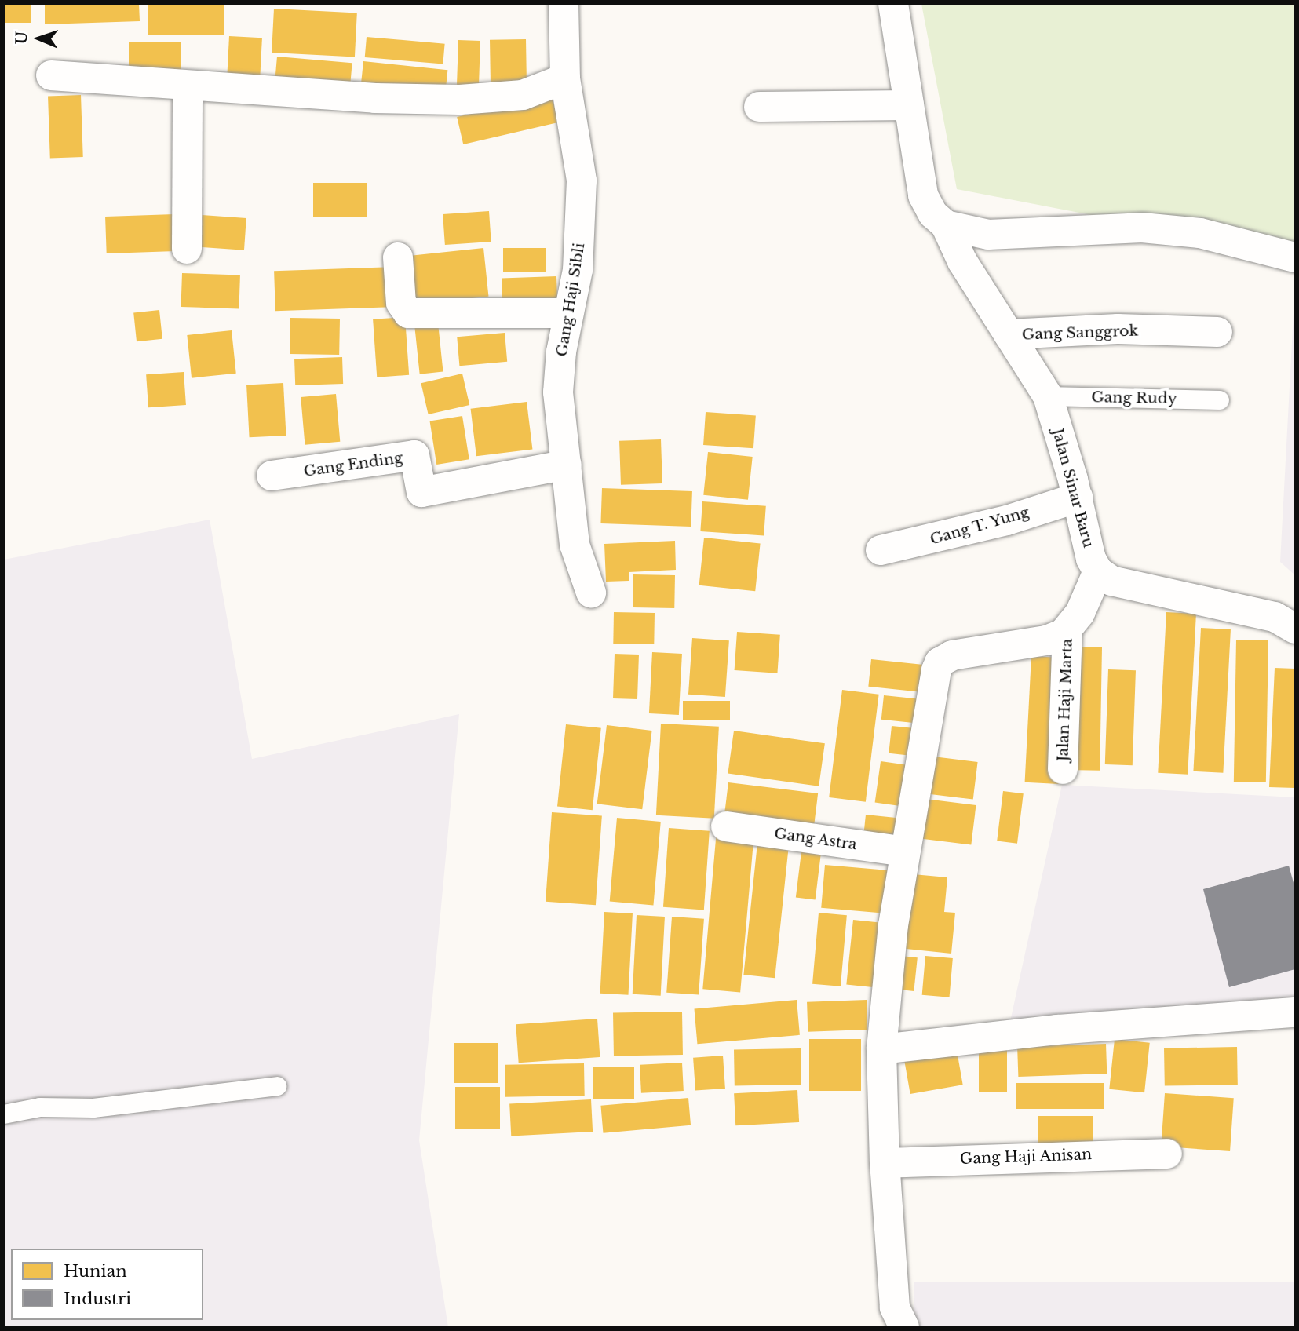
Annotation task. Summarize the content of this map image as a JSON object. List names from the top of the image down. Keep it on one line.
{"streets":{"street":["Gang Haji Sibli","Gang Sanggrok","Gang Ending","Jalan Sinar Baru","Gang T. Yung","Jalan Haji Marta","Gang Astra","Gang Haji Anisan"],"lane":["Gang Rudy"]},"crossings":[["Gang Haji Sibli","Gang Ending"],["Gang Sanggrok","Jalan Sinar Baru"],["Gang Rudy","Jalan Sinar Baru"],["Jalan Sinar Baru","Gang T. Yung"]],"legend":["Hunian","Industri"],"north":"left"}
